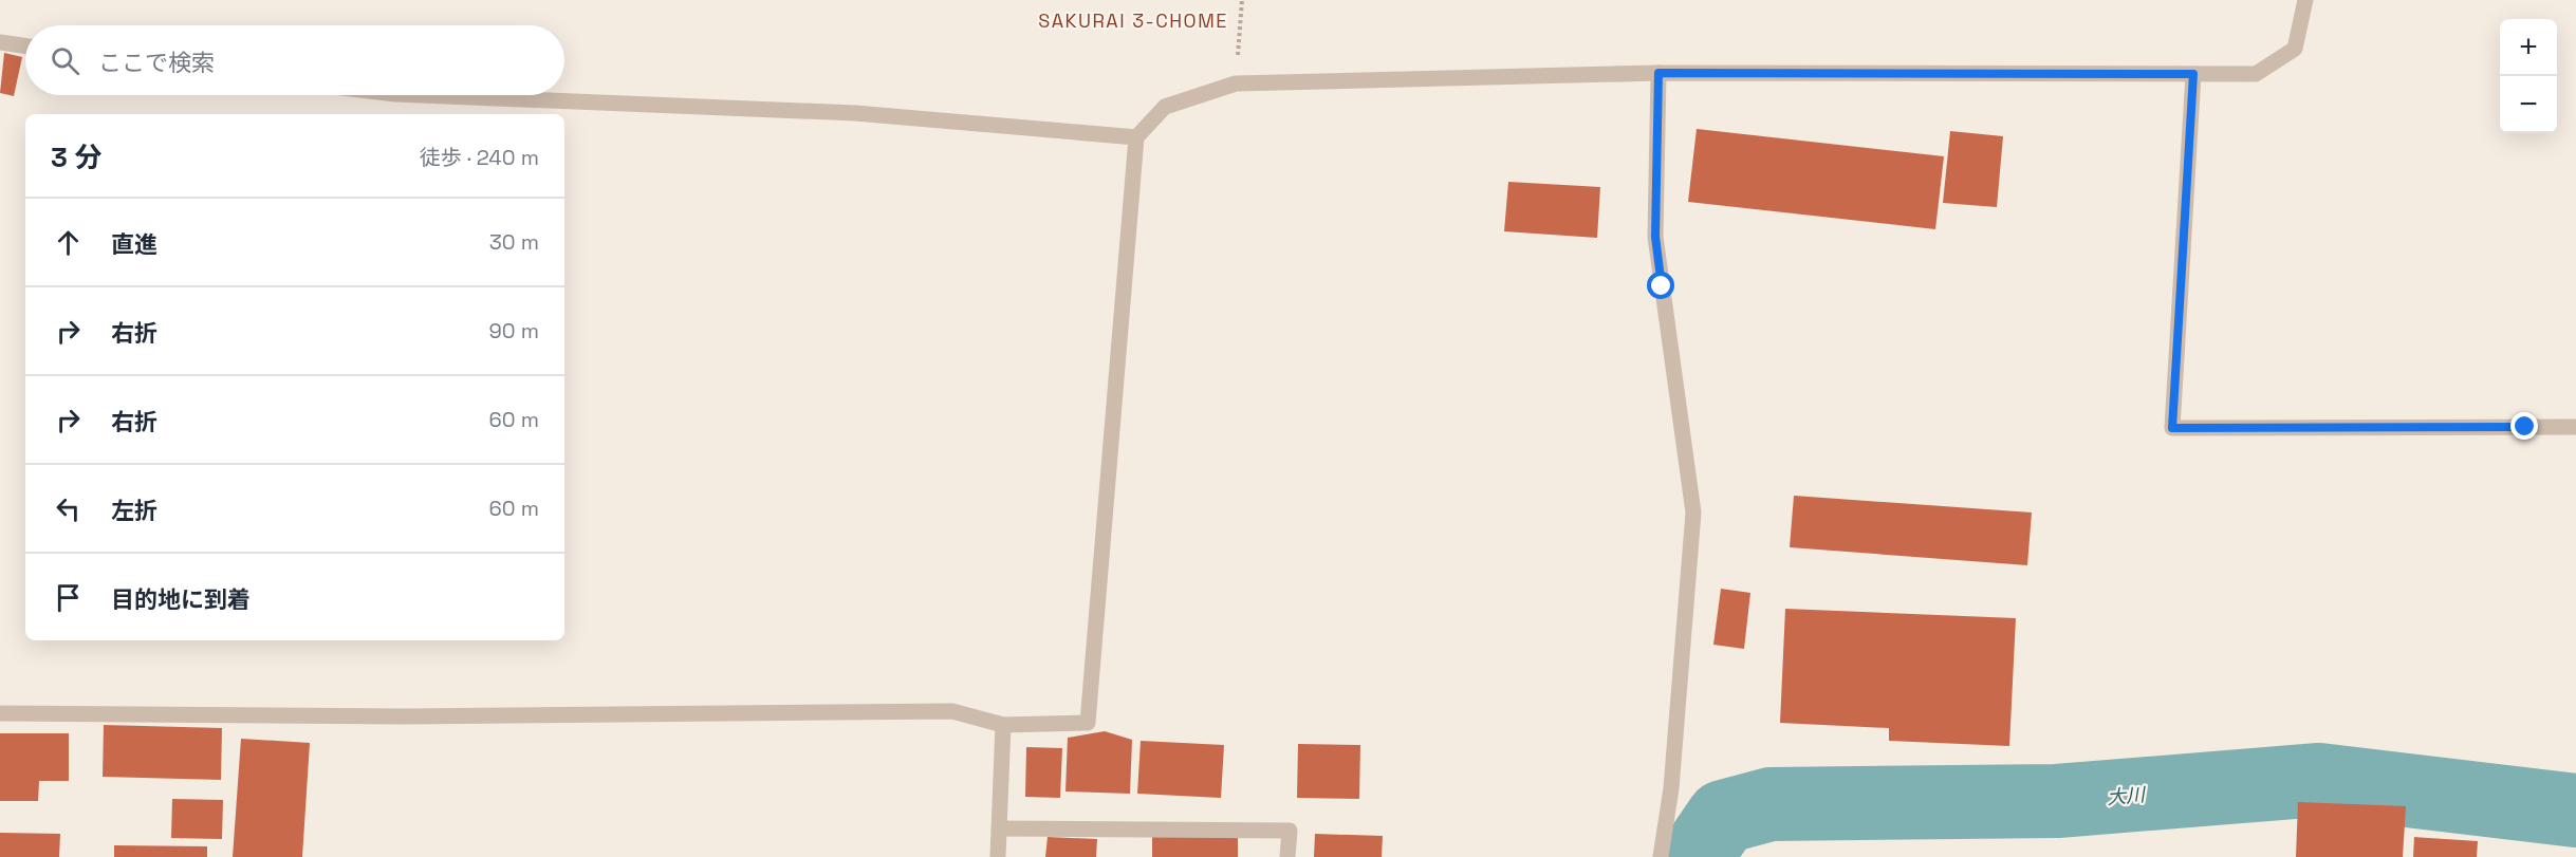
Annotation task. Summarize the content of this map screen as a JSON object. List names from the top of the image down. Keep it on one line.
{"districts":["SAKURAI 3-CHOME"],"water":["大川"],"page":{"map_buttons":["+","−"],"search":"ここで検索","heading":["3 分","徒歩 · 240 m"],"list":[["直進","30 m"],["右折","90 m"],["右折","60 m"],["左折","60 m"],"目的地に到着"]}}
